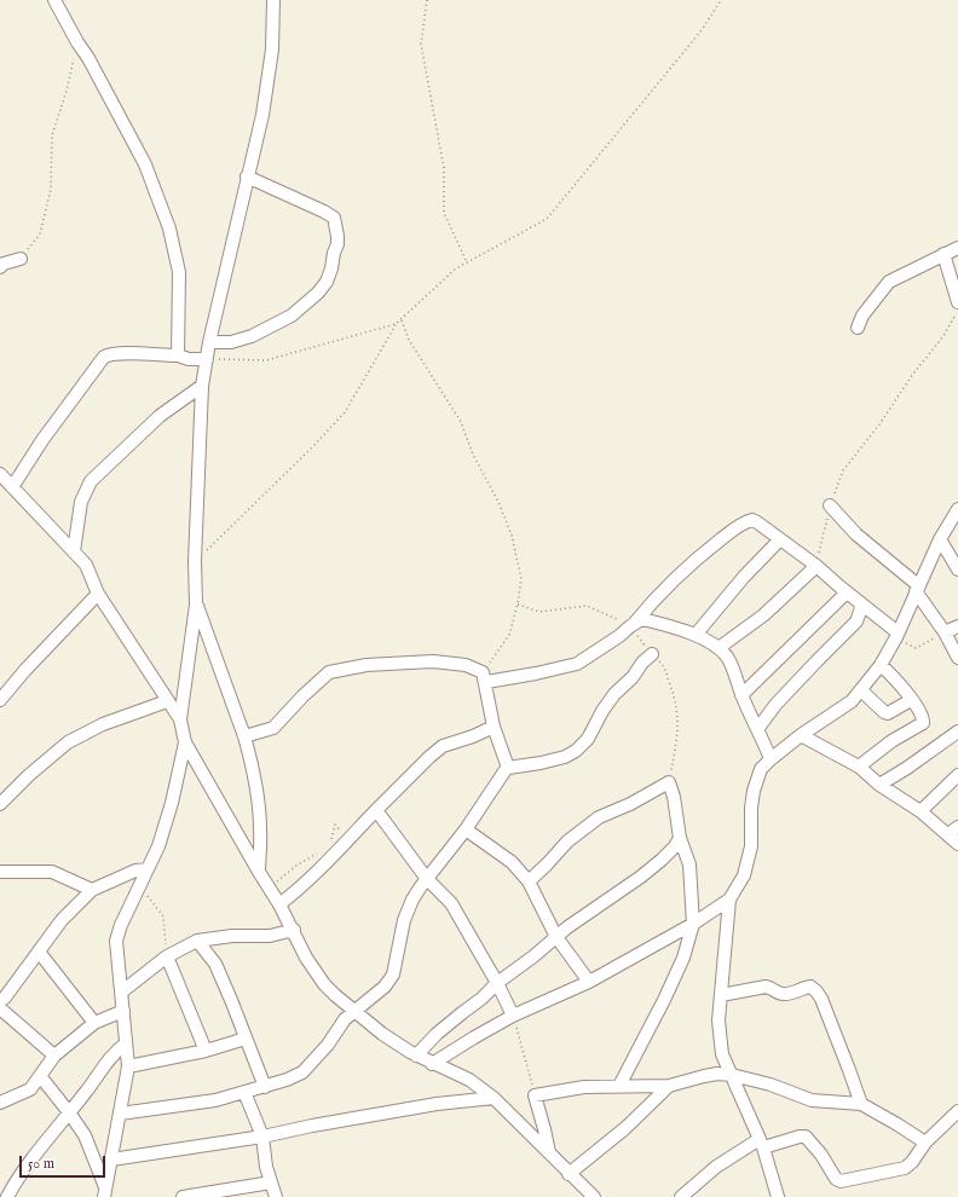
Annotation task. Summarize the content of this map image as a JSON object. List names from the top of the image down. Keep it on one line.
{"scale_bar":"50 m"}
